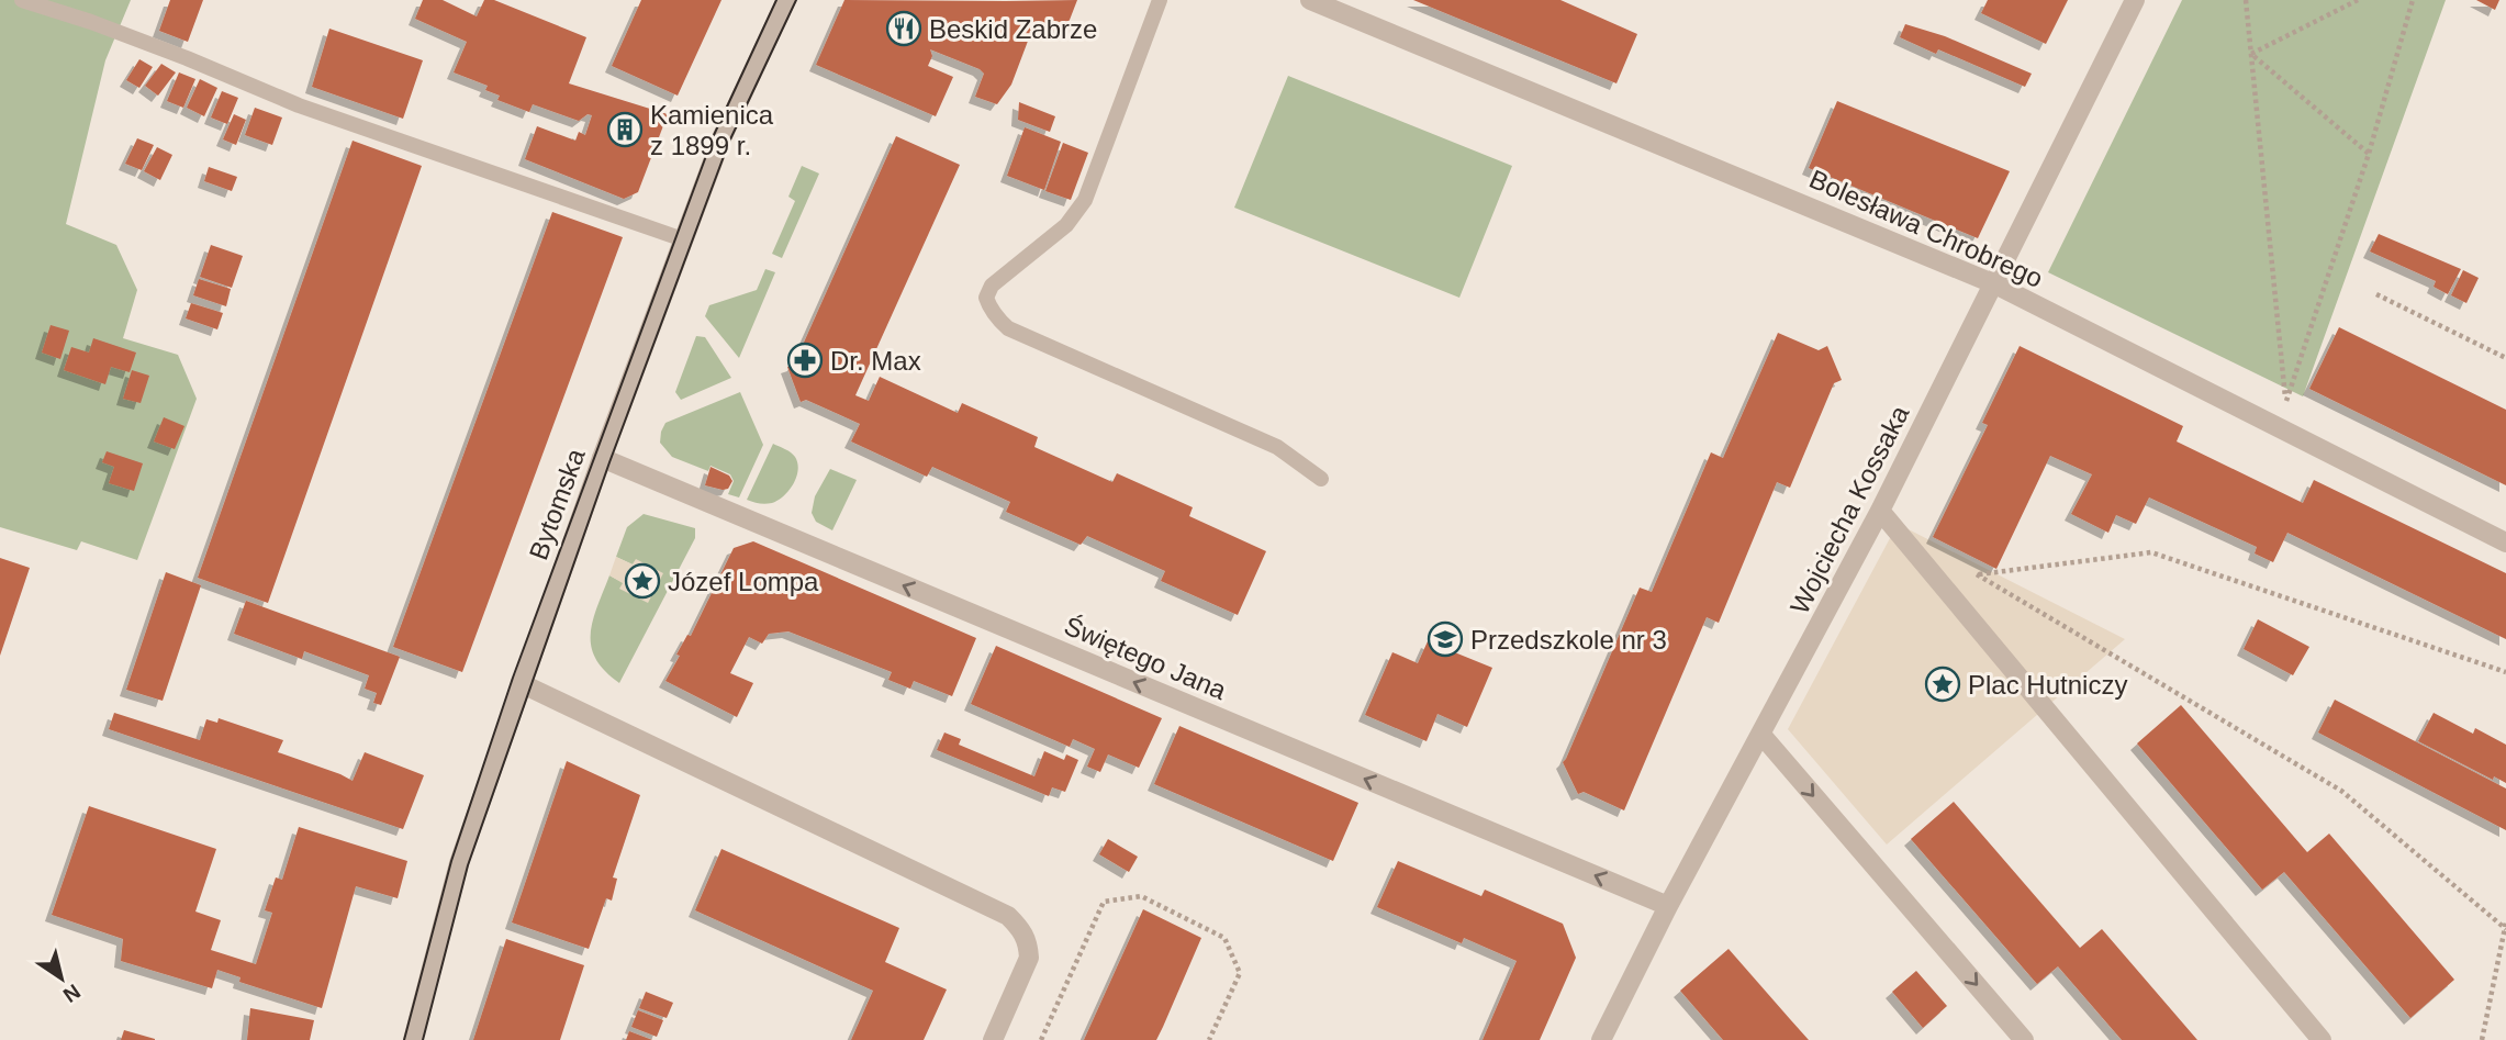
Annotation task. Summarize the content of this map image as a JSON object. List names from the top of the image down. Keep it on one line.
{"streets":{"street":["Bolesława Chrobrego","Bytomska","Wojciecha Kossaka","Świętego Jana"]},"crossings":[["Bolesława Chrobrego","Wojciecha Kossaka"],["Bytomska","Świętego Jana"],["Wojciecha Kossaka","Świętego Jana"]],"one_way":["Świętego Jana"],"places":{"restaurant":["Beskid Zabrze"],"building":["Kamienica z 1899 r."],"pharmacy":["Dr. Max"],"place":["Józef Lompa","Plac Hutniczy"],"school or university":["Przedszkole nr 3"]},"north":"bottom right"}
